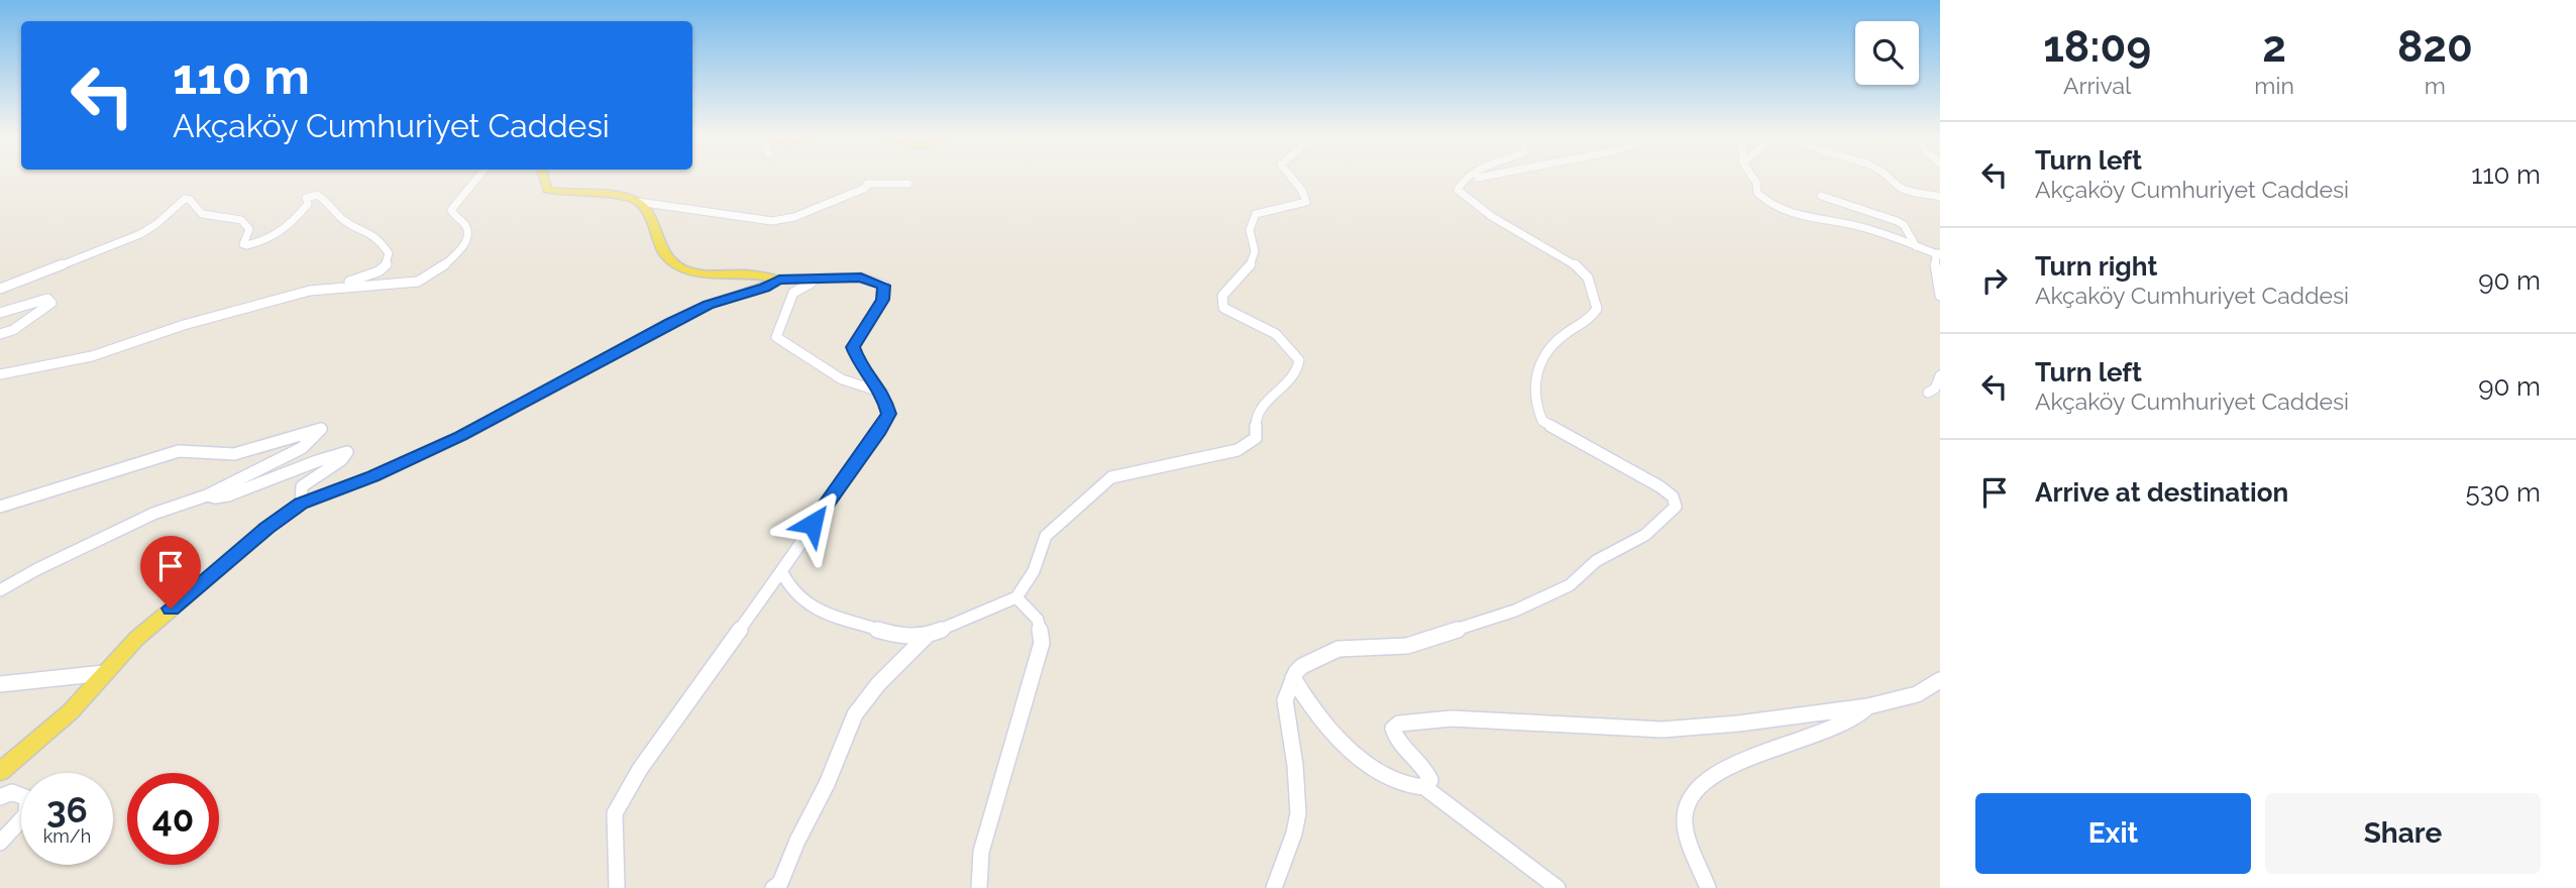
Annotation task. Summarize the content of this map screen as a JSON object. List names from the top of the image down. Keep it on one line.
{"page":{"eta":["18:09","Arrival","2","min","820","m"],"turn":["110 m","Akçaköy Cumhuriyet Caddesi"],"list":[{"name":"Turn left","note":"Akçaköy Cumhuriyet Caddesi","value":"110 m"},{"name":"Turn right","note":"Akçaköy Cumhuriyet Caddesi","value":"90 m"},{"name":"Turn left","note":"Akçaköy Cumhuriyet Caddesi","value":"90 m"},{"name":"Arrive at destination","value":"530 m"}],"speed":"36 km/h","limit":"40","buttons":["Exit","Share"]}}
